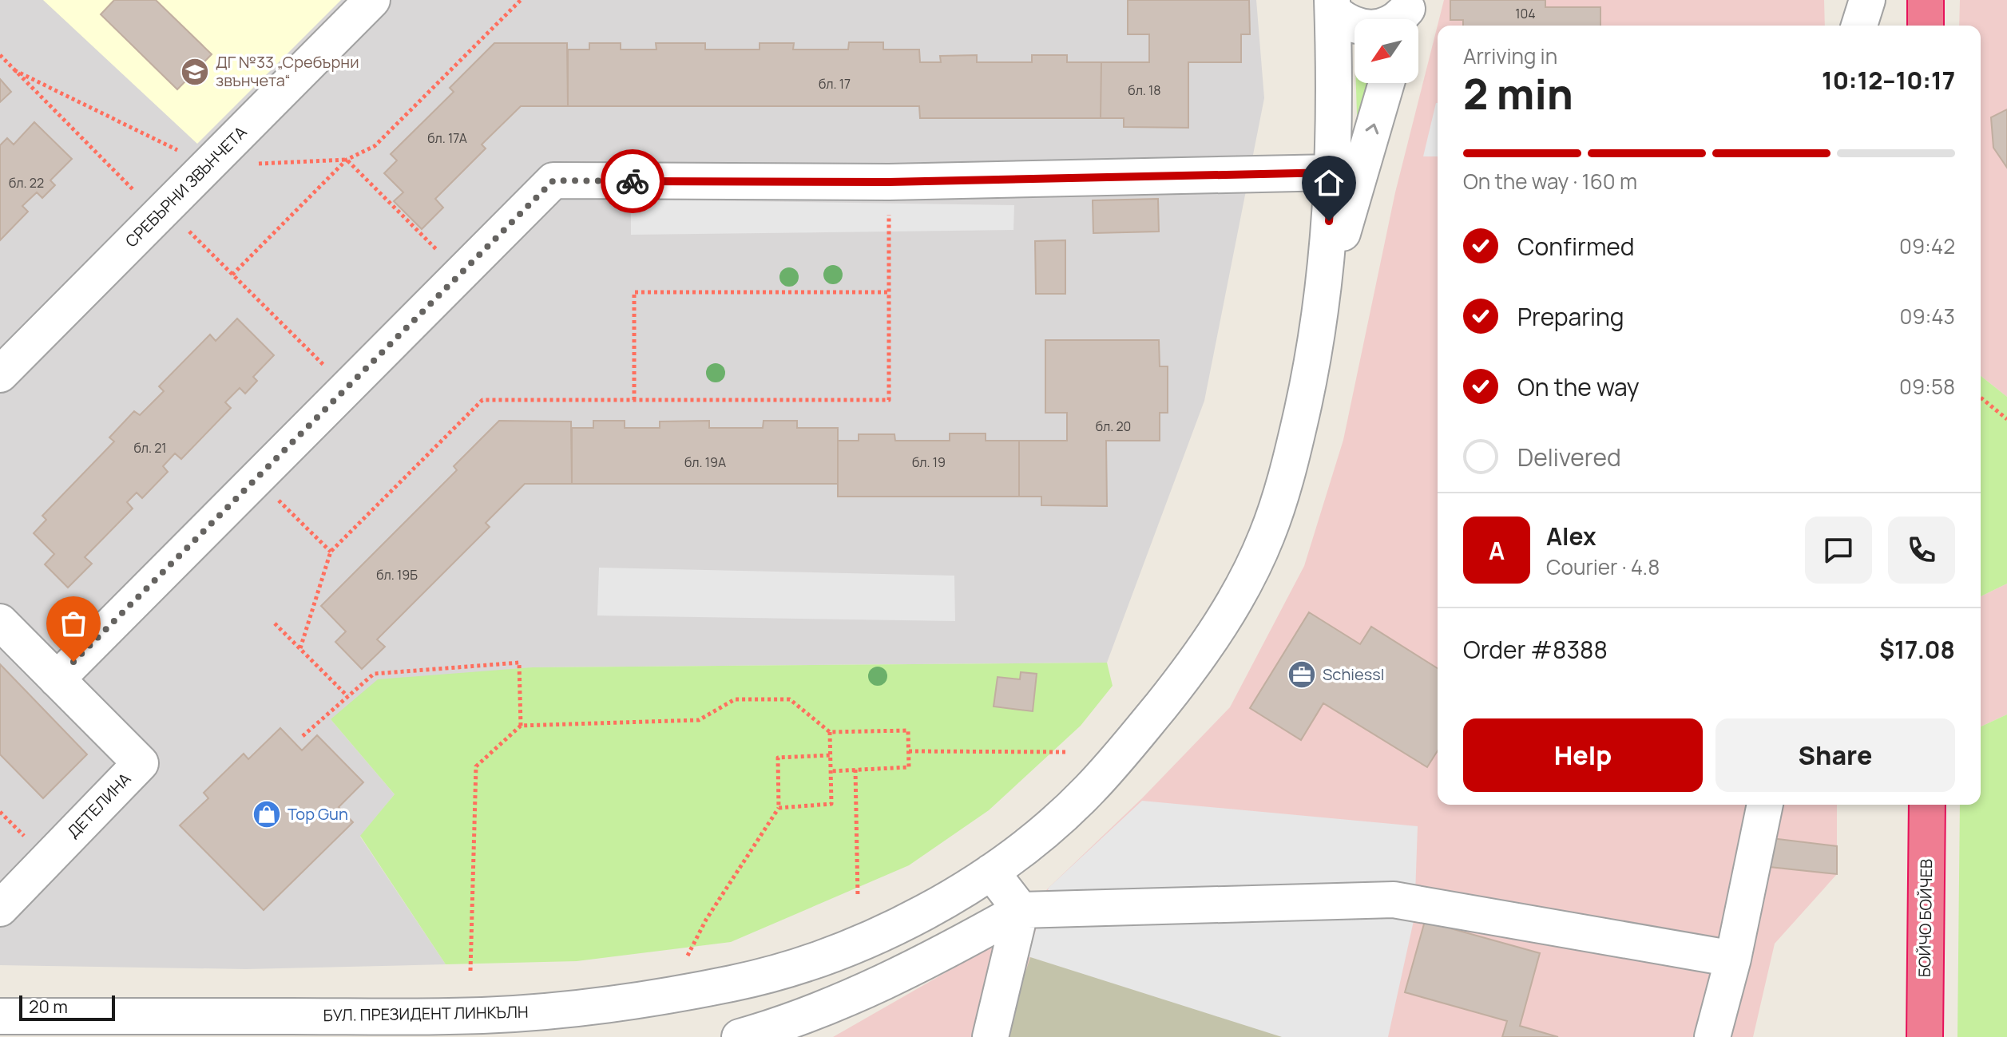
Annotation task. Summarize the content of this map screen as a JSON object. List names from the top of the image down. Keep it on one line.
{"streets":{"highway":["БОЙЧО БОЙЧЕВ"],"street":["СРЕБЪРНИ ЗВЪНЧЕТА","ДЕТЕЛИНА","БУЛ. ПРЕЗИДЕНТ ЛИНКЪЛН"]},"places":{"school or university":["ДГ №33 „Сребърни звънчета“"],"office":["Schiessl"],"shop":["Top Gun"]},"house_numbers":["104","бл. 17","бл. 18","бл. 17А","бл. 22","бл. 20","бл. 21","бл. 19А","бл. 19","бл. 19Б"],"scale_bar":"20 m","north":"bottom left","page":{"heading":["2 min","Arriving in","10:12–10:17"],"panel":["Alex","Courier · 4.8","Order #8388","$17.08"],"bar":"On the way · 160 m","list":[["Confirmed","09:42"],["Preparing","09:43"],["On the way","09:58"],"Delivered"],"round":"A","buttons":["Help","Share"],"scale":"20 m"}}
